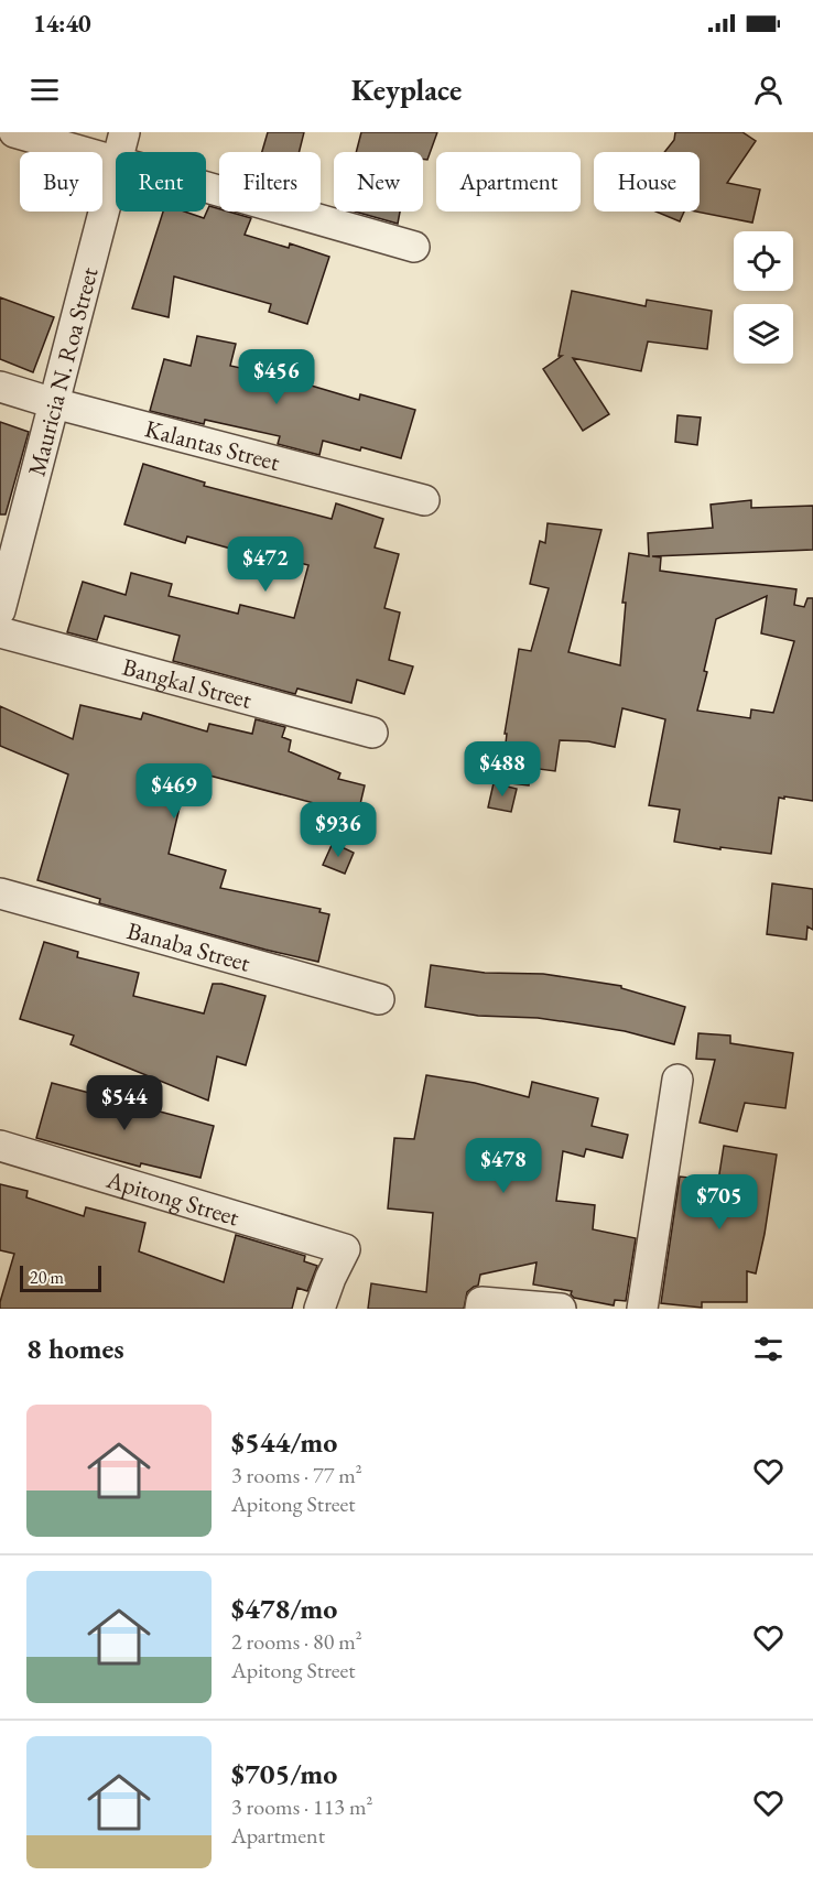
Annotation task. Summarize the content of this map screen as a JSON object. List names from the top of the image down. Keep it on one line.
{"streets":{"street":["Mauricia N. Roa Street","Kalantas Street","Bangkal Street","Banaba Street","Apitong Street"]},"crossings":[["Mauricia N. Roa Street","Kalantas Street"]],"scale_bar":"20 m","page":{"status":"14:40","header":"Keyplace","chip":["Buy","Rent","Filters","New","Apartment","House"],"price":["$456","$472","$488","$469","$936","$544","$478","$705"],"scale":"20 m","heading":"8 homes","list":[{"name":"$544/mo","note":"3 rooms · 77 m² · Apitong Street"},{"name":"$478/mo","note":"2 rooms · 80 m² · Apitong Street"},{"name":"$705/mo","note":"3 rooms · 113 m² · Apartment"}]}}
